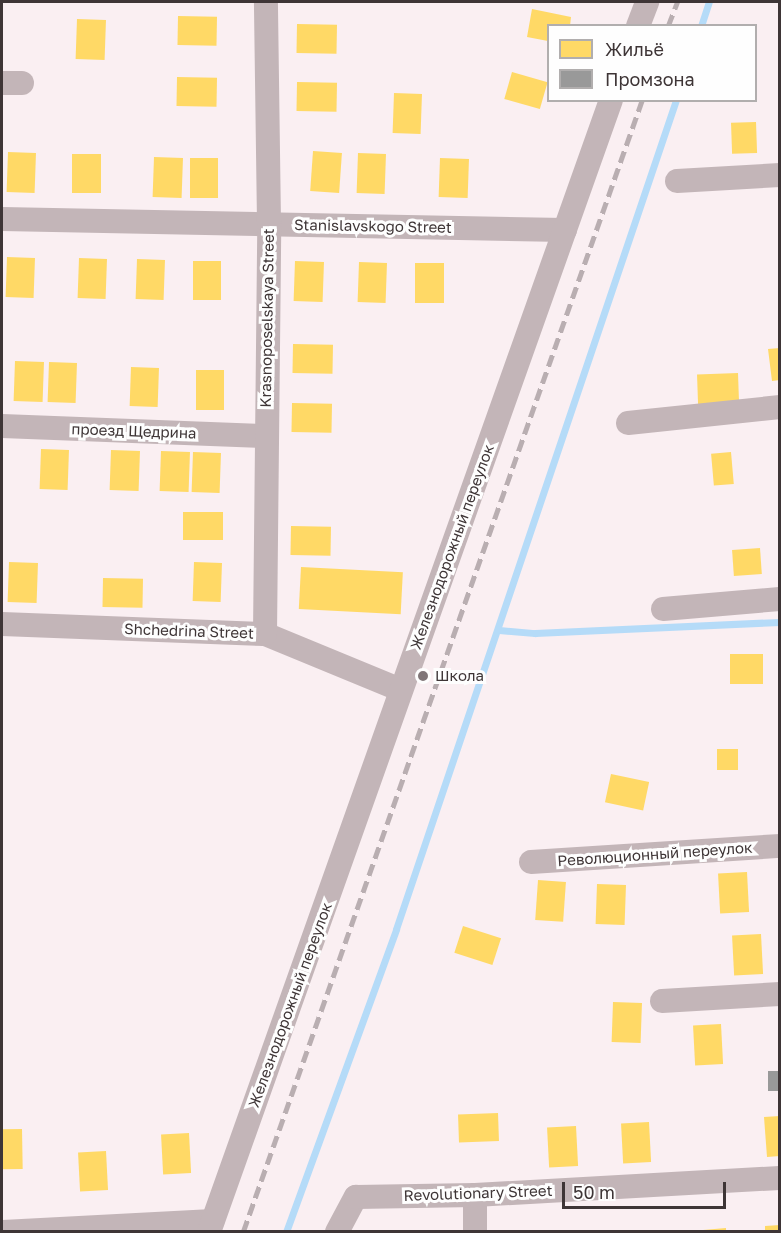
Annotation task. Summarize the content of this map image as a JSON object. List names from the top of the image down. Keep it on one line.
{"streets":{"street":["Stanislavskogo Street","Krasnoposelskaya Street","проезд Щедрина","Железнодорожный переулок","Shchedrina Street","Революционный переулок","Revolutionary Street"]},"crossings":[["Stanislavskogo Street","Krasnoposelskaya Street"],["Stanislavskogo Street","Железнодорожный переулок"],["Krasnoposelskaya Street","проезд Щедрина"],["Krasnoposelskaya Street","Shchedrina Street"],["Железнодорожный переулок","Shchedrina Street"]],"places":["Школа"],"legend":["Жильё","Промзона"],"scale_bar":"50 m"}
